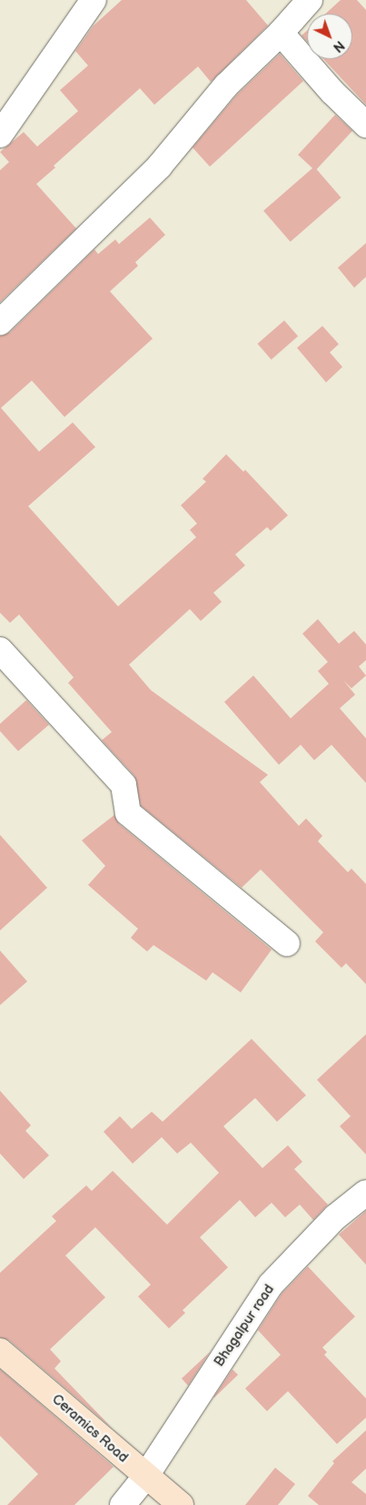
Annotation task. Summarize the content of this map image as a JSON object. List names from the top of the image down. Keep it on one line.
{"streets":{"street":["Bhagalpur road","Ceramics Road"]},"crossings":[["Bhagalpur road","Ceramics Road"]],"north":"bottom right"}
